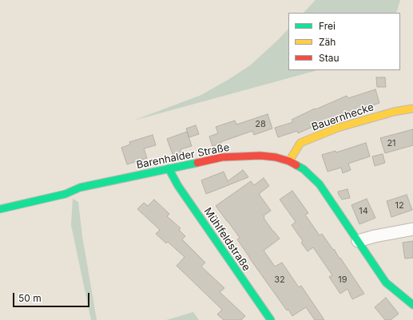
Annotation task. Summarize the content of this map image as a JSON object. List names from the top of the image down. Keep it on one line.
{"streets":{"street":["Bauernhecke","Barenhalder Straße","Mühlfeldstraße"]},"crossings":[["Bauernhecke","Barenhalder Straße"],["Barenhalder Straße","Mühlfeldstraße"]],"house_numbers":["28","21","12","14","32","19"],"legend":["Frei","Zäh","Stau"],"scale_bar":"50 m"}
